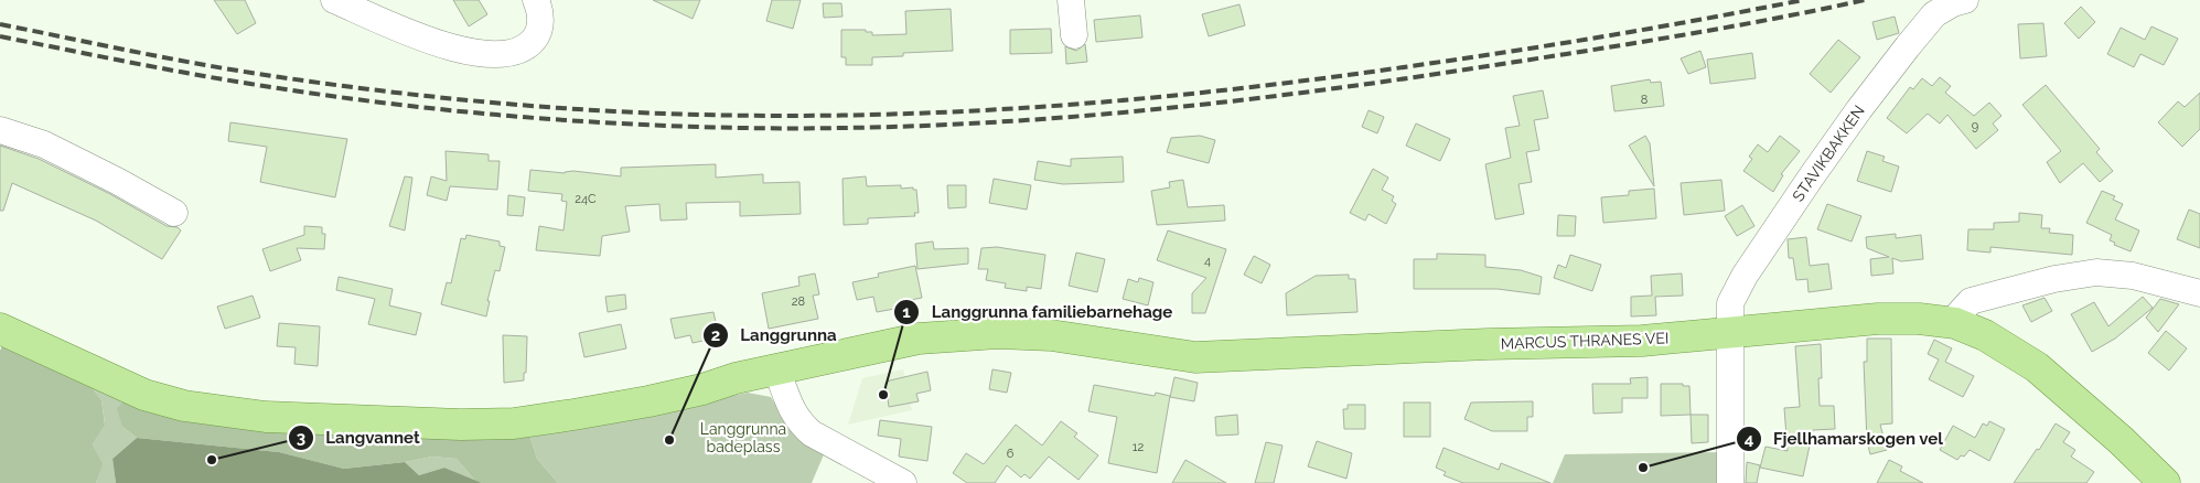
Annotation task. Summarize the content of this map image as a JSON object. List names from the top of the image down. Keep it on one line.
{"streets":{"main road":["MARCUS THRANES VEI"],"street":["STAVIKBAKKEN"]},"crossings":[["STAVIKBAKKEN","MARCUS THRANES VEI"]],"parks":["Langgrunna badeplass"],"places":["Langgrunna familiebarnehage","Langgrunna","Langvannet","Fjellhamarskogen vel"],"house_numbers":["8","9","24C","4","28","12","6"]}
